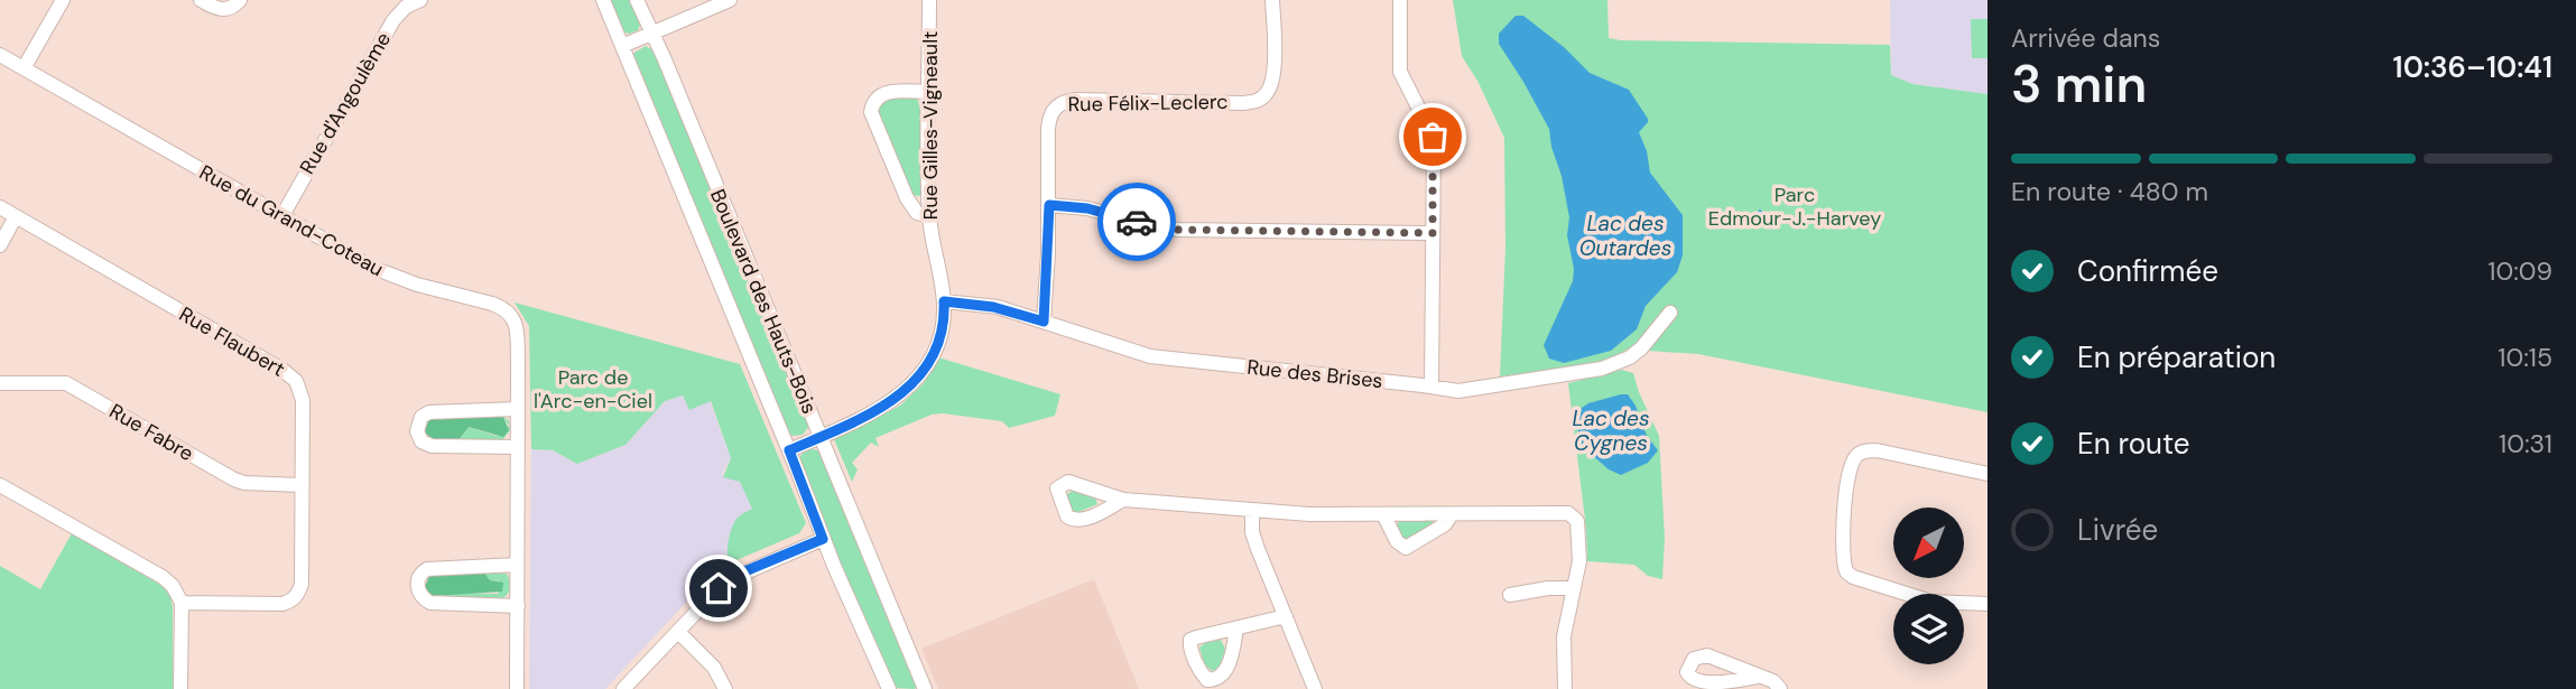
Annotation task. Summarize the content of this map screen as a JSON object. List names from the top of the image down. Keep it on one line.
{"streets":{"street":["Rue d'Angoulème","Rue Félix-Leclerc","Rue Gilles-Vigneault","Rue du Grand-Coteau","Boulevard des Hauts-Bois","Rue Flaubert","Rue des Brises","Rue Fabre"]},"crossings":[["Rue d'Angoulème","Rue du Grand-Coteau"],["Rue Félix-Leclerc","Rue des Brises"],["Rue Gilles-Vigneault","Boulevard des Hauts-Bois"],["Rue Gilles-Vigneault","Rue des Brises"],["Rue Flaubert","Rue Fabre"]],"water":["Lac des Outardes","Lac des Cygnes"],"parks":["Parc Edmour-J.-Harvey","Parc de l'Arc-en-Ciel"],"north":"bottom left","page":{"heading":["3 min","Arrivée dans","10:36–10:41"],"bar":"En route · 480 m","list":[["Confirmée","10:09"],["En préparation","10:15"],["En route","10:31"],"Livrée"]}}
